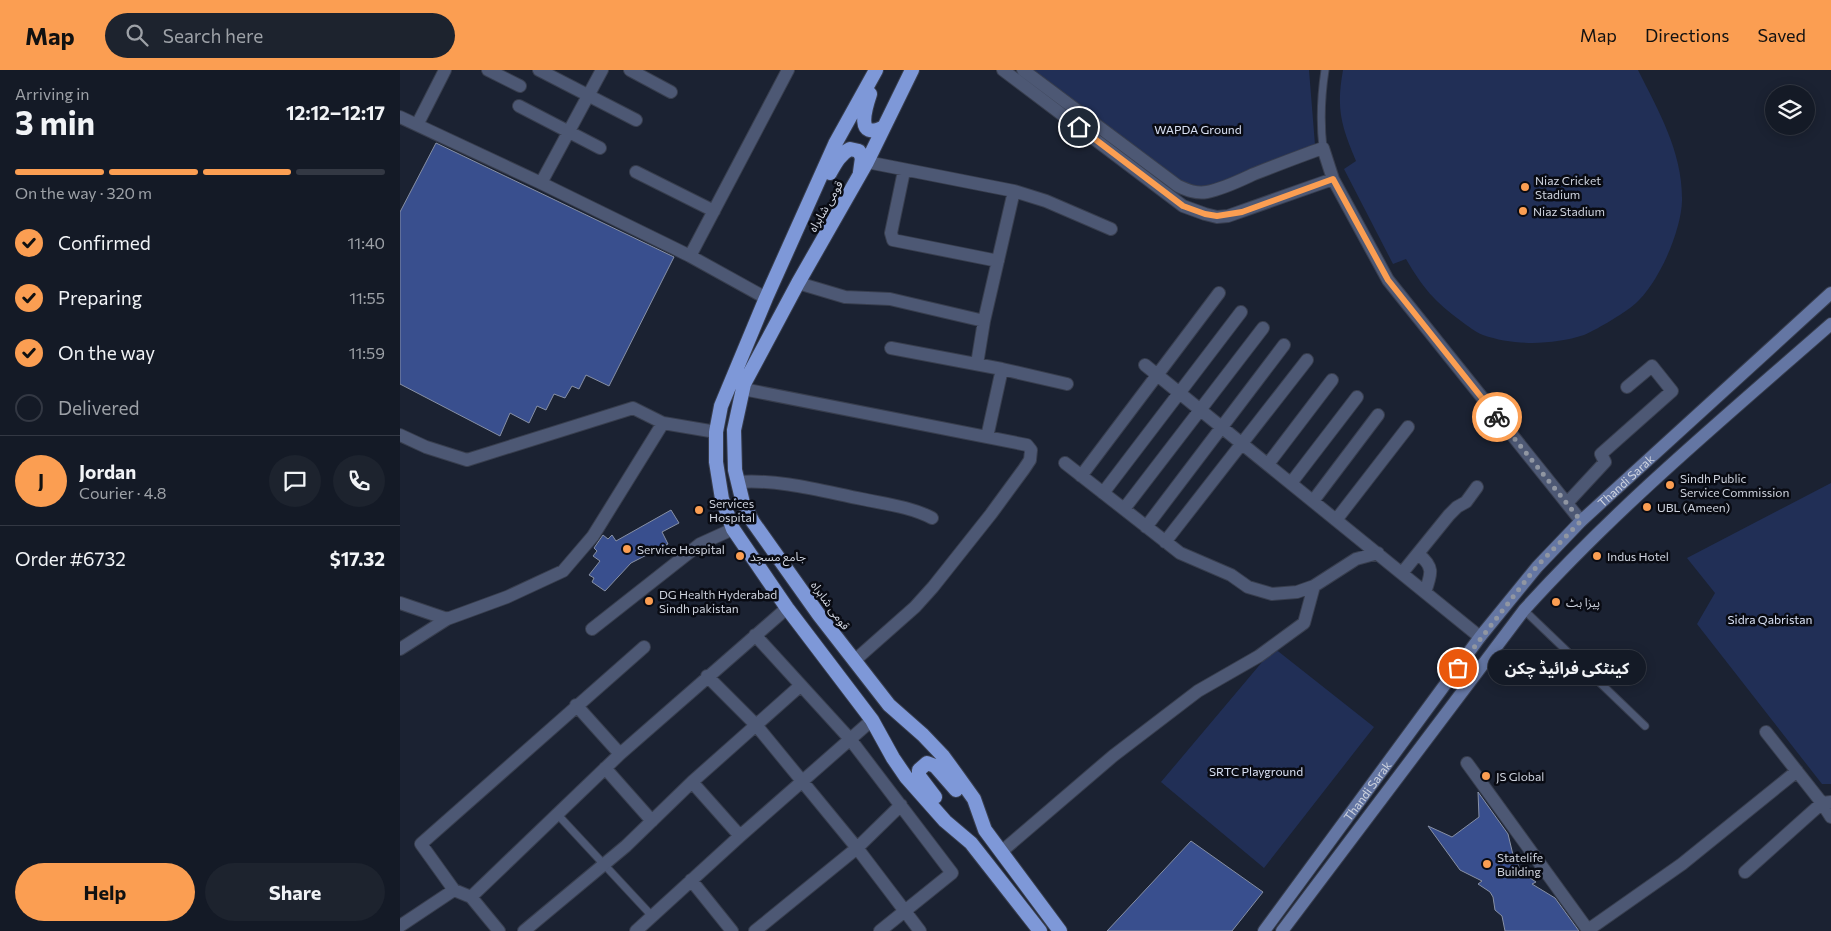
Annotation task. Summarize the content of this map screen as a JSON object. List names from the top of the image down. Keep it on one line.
{"streets":{"highway":["قومی شاہراہ"],"main road":["Thandi Sarak"]},"parks":["WAPDA Ground","Sidra Qabristan","SRTC Playground"],"places":["Niaz Cricket Stadium","Niaz Stadium","Sindh Public Service Commission","UBL (Ameen)","Services Hospital","Service Hospital","جامع مسجد","Indus Hotel","DG Health Hyderabad Sindh pakistan","پیزا ہٹ","کینٹکی فرائیڈ چکن","JS Global","Statelife Building"],"page":{"header":"Map","search":"Search here","nav":["Map","Directions","Saved"],"heading":["3 min","Arriving in","12:12–12:17"],"panel":["Jordan","Courier · 4.8","Order #6732","$17.32"],"bar":"On the way · 320 m","list":[["Confirmed","11:40"],["Preparing","11:55"],["On the way","11:59"],"Delivered"],"round":"J","bubble":"کینٹکی فرائیڈ چکن","buttons":["Help","Share"]}}
